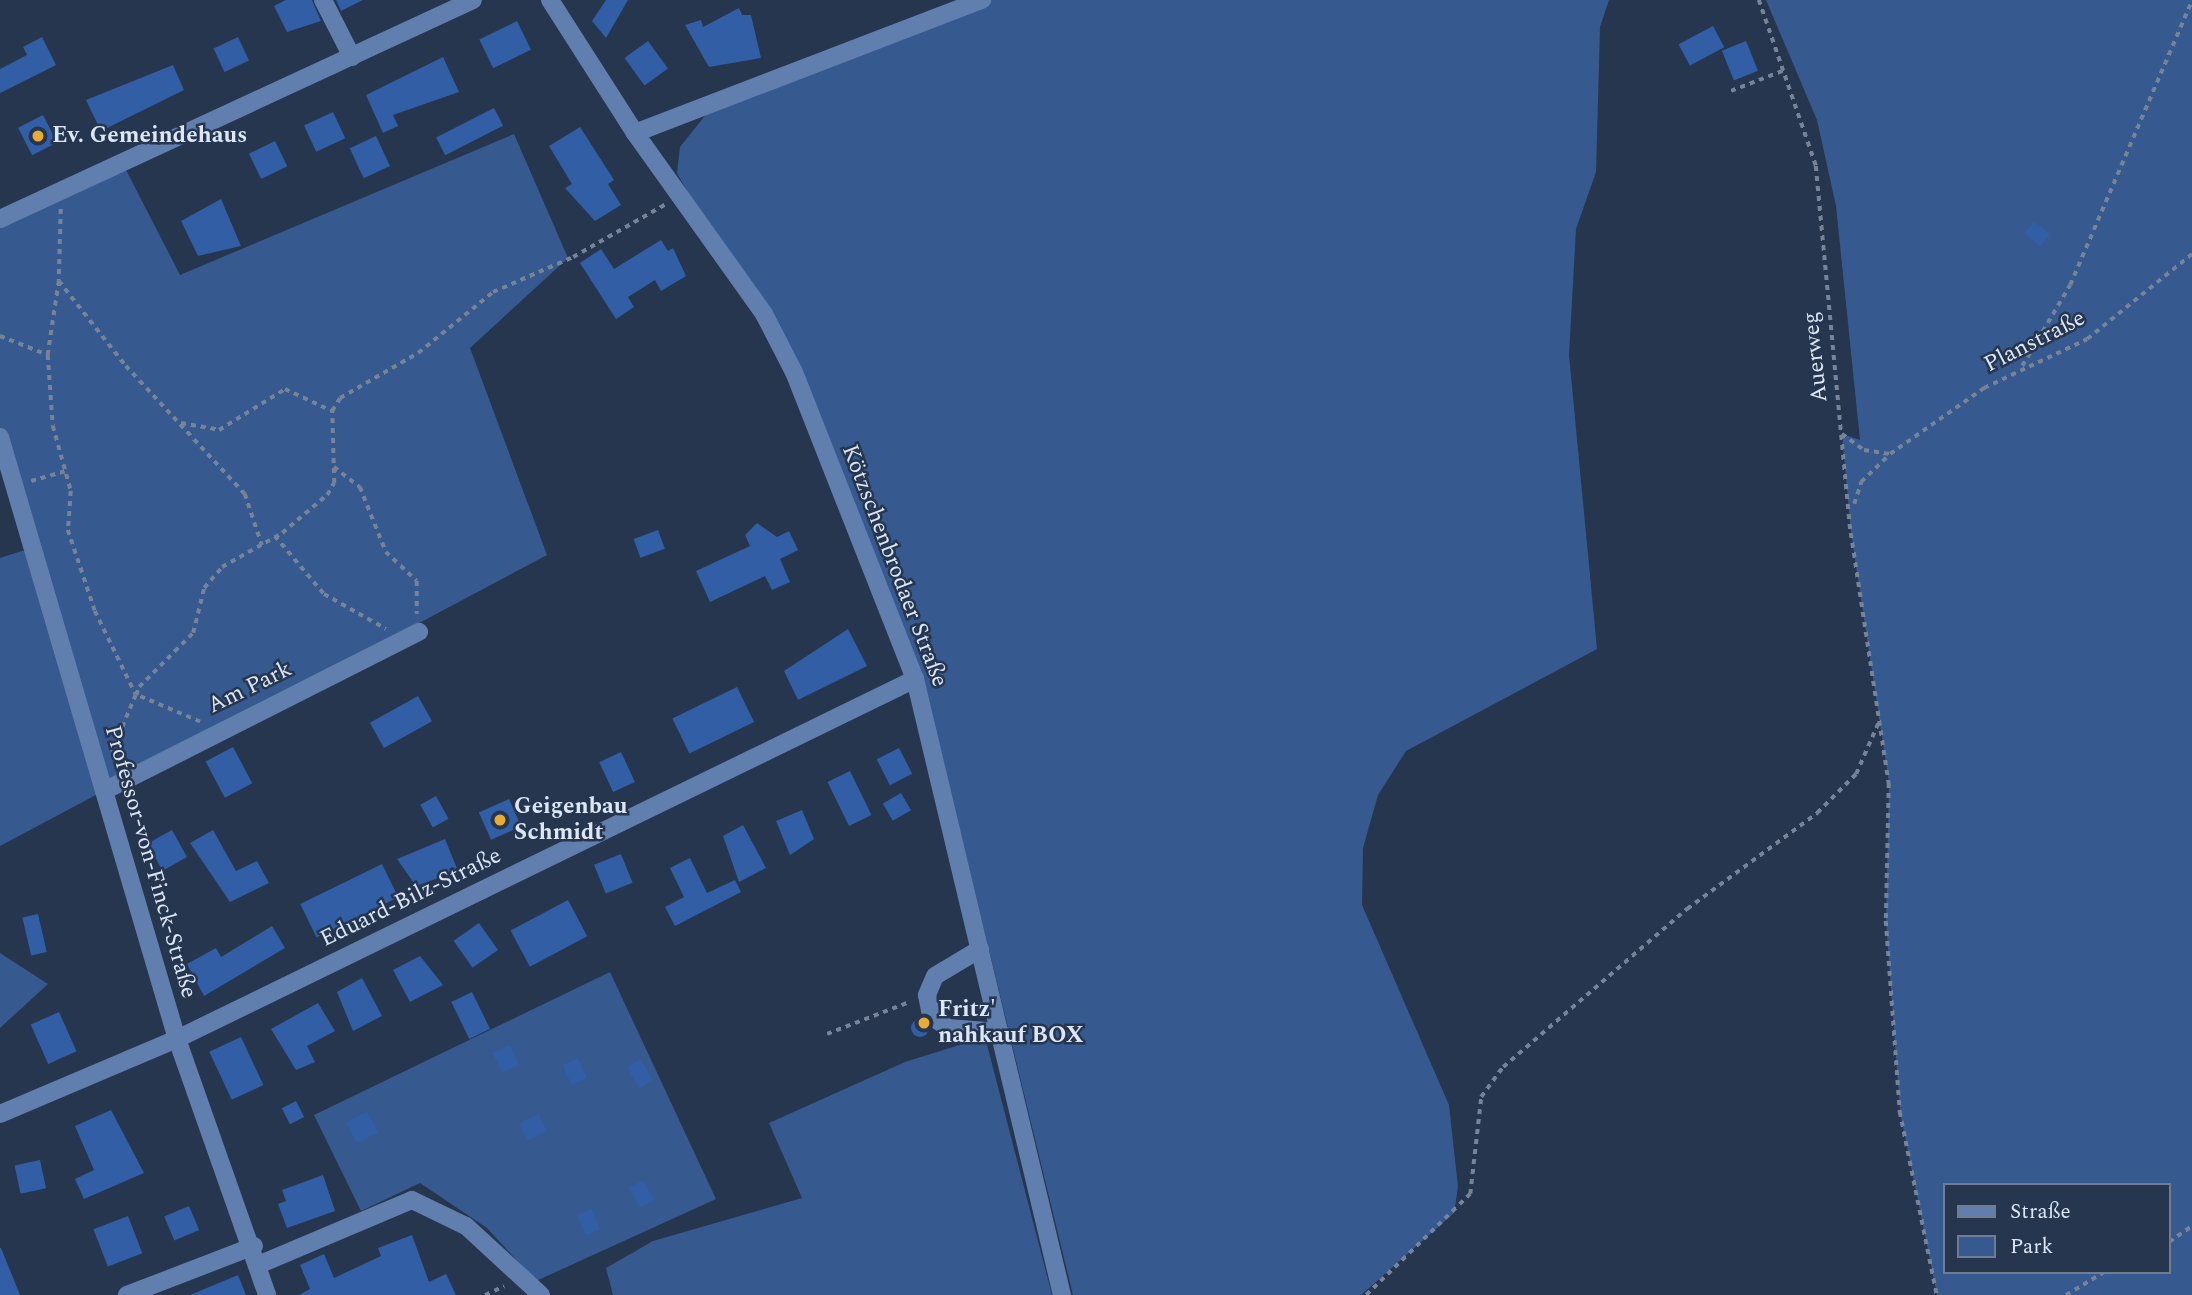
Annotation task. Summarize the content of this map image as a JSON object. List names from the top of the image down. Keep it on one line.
{"streets":{"street":["Kötzschenbrodaer Straße","Am Park","Professor-von-Finck-Straße","Eduard-Bilz-Straße"],"path":["Planstraße","Auerweg"]},"crossings":[["Planstraße","Auerweg"],["Kötzschenbrodaer Straße","Eduard-Bilz-Straße"],["Am Park","Professor-von-Finck-Straße"],["Professor-von-Finck-Straße","Eduard-Bilz-Straße"]],"places":["Ev. Gemeindehaus","Geigenbau Schmidt","Fritz' nahkauf BOX"],"legend":["Straße","Park"]}
